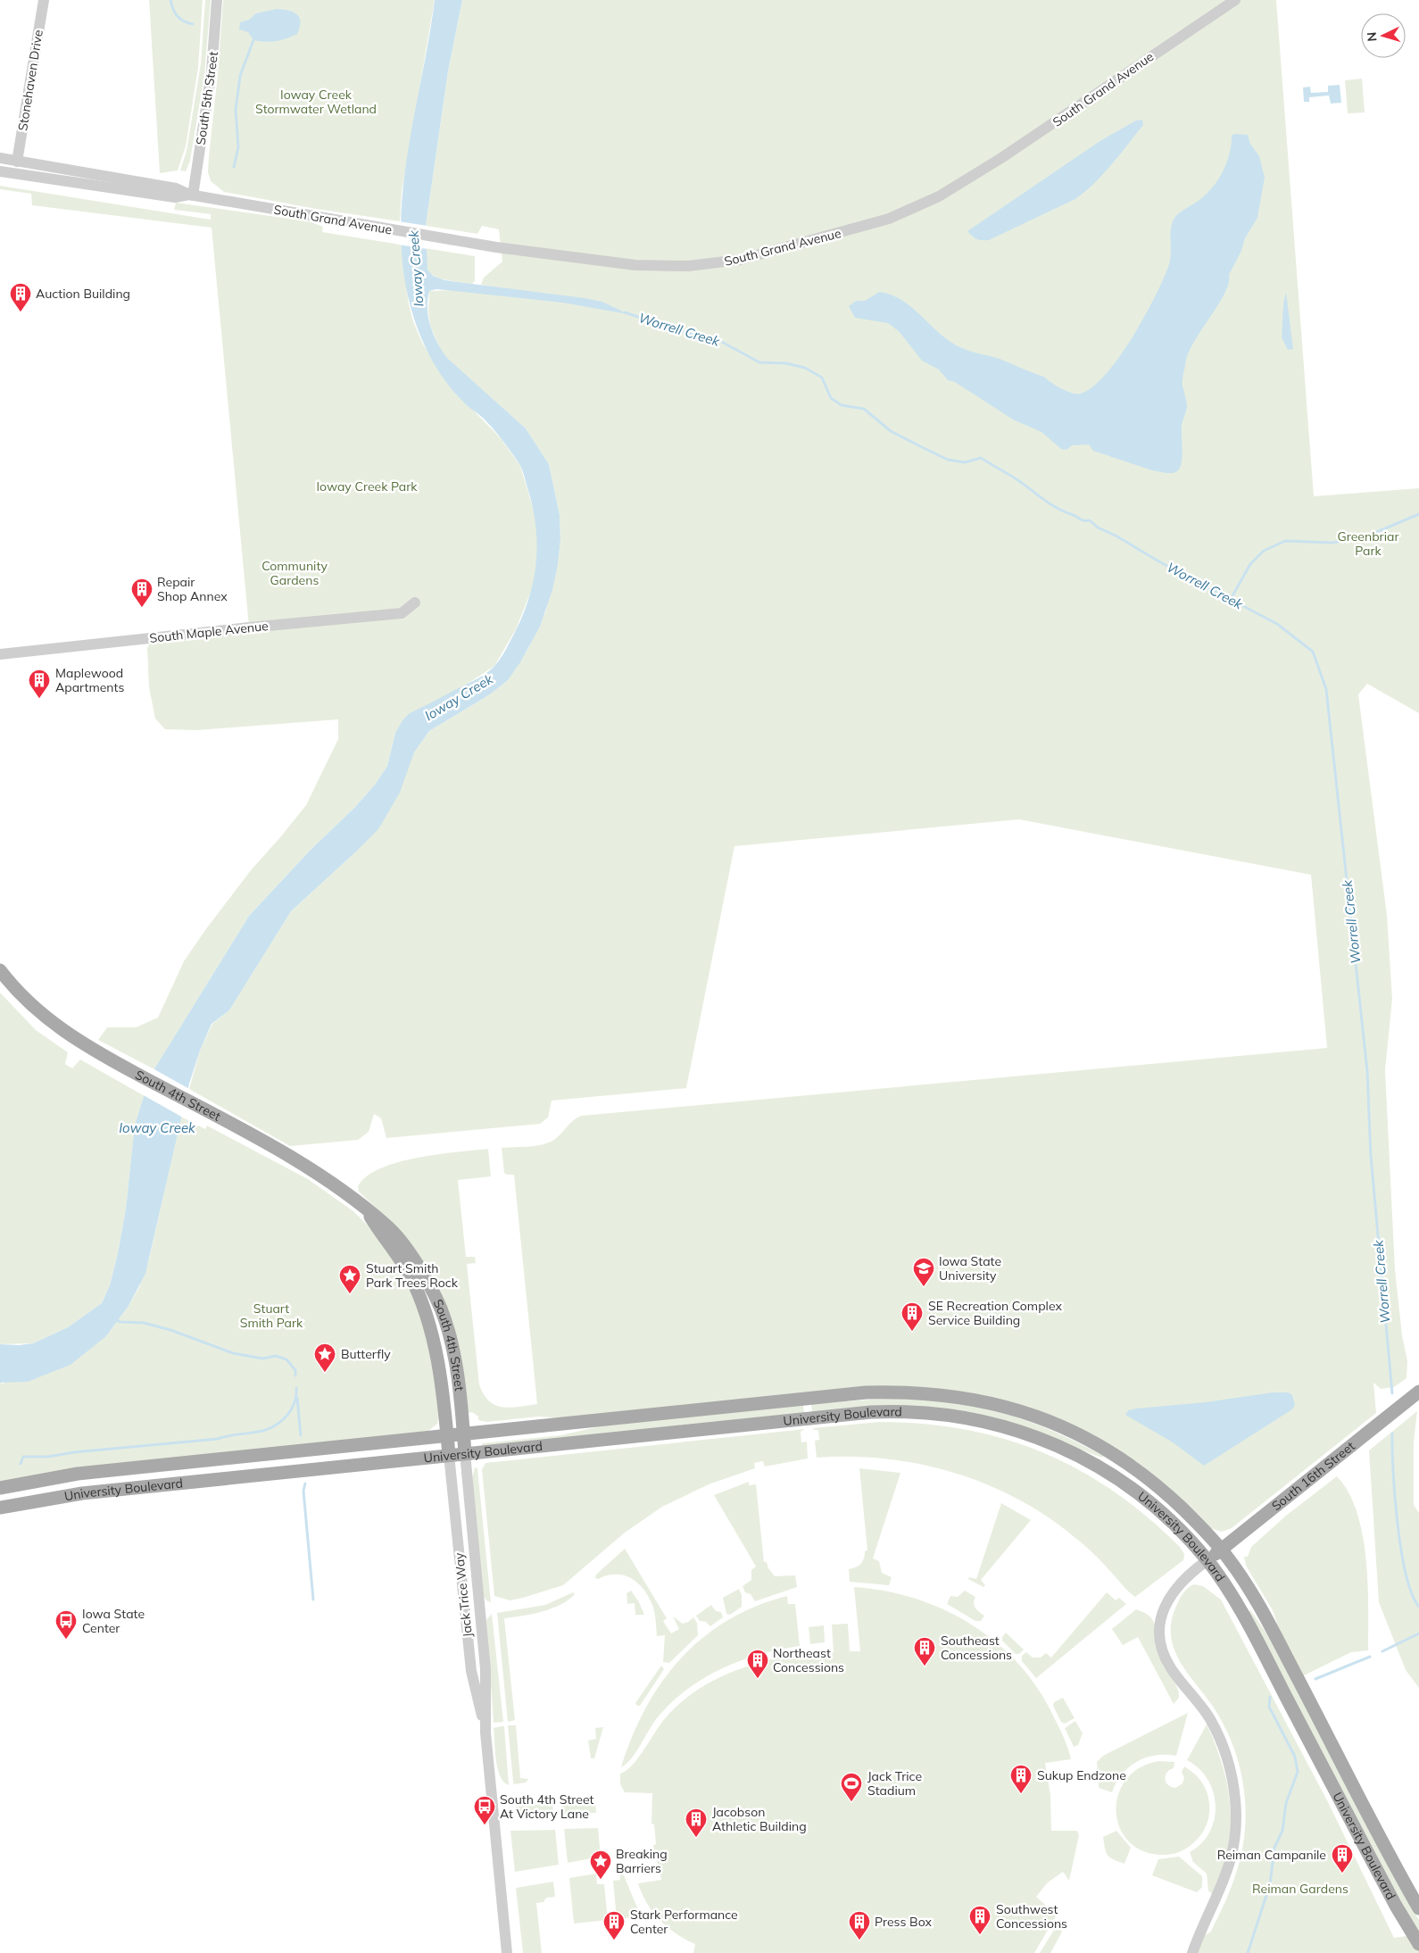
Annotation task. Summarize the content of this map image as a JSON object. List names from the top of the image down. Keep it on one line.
{"streets":{"main road":["South 4th Street","University Boulevard","South 16th Street"],"street":["Stonehaven Drive","South Grand Avenue","South 5th Street","South Maple Avenue","Jack Trice Way"]},"crossings":[["Stonehaven Drive","South Grand Avenue"],["South Grand Avenue","South 5th Street"],["South 4th Street","University Boulevard"],["South 4th Street","Jack Trice Way"],["University Boulevard","South 16th Street"],["University Boulevard","Jack Trice Way"]],"water":["Ioway Creek","Worrell Creek"],"parks":["Ioway Creek Stormwater Wetland","Ioway Creek Park","Greenbriar Park","Community Gardens","Stuart Smith Park","Reiman Gardens"],"places":{"building":["Auction Building","Repair Shop Annex","Maplewood Apartments","SE Recreation Complex Service Building","Southeast Concessions","Northeast Concessions","Sukup Endzone","Jacobson Athletic Building","Reiman Campanile","Southwest Concessions","Stark Performance Center","Press Box"],"school or university":["Iowa State University"],"place":["Stuart Smith Park Trees Rock","Butterfly","Breaking Barriers"],"bus stop":["Iowa State Center","South 4th Street At Victory Lane"],"sports":["Jack Trice Stadium"]},"north":"left"}
